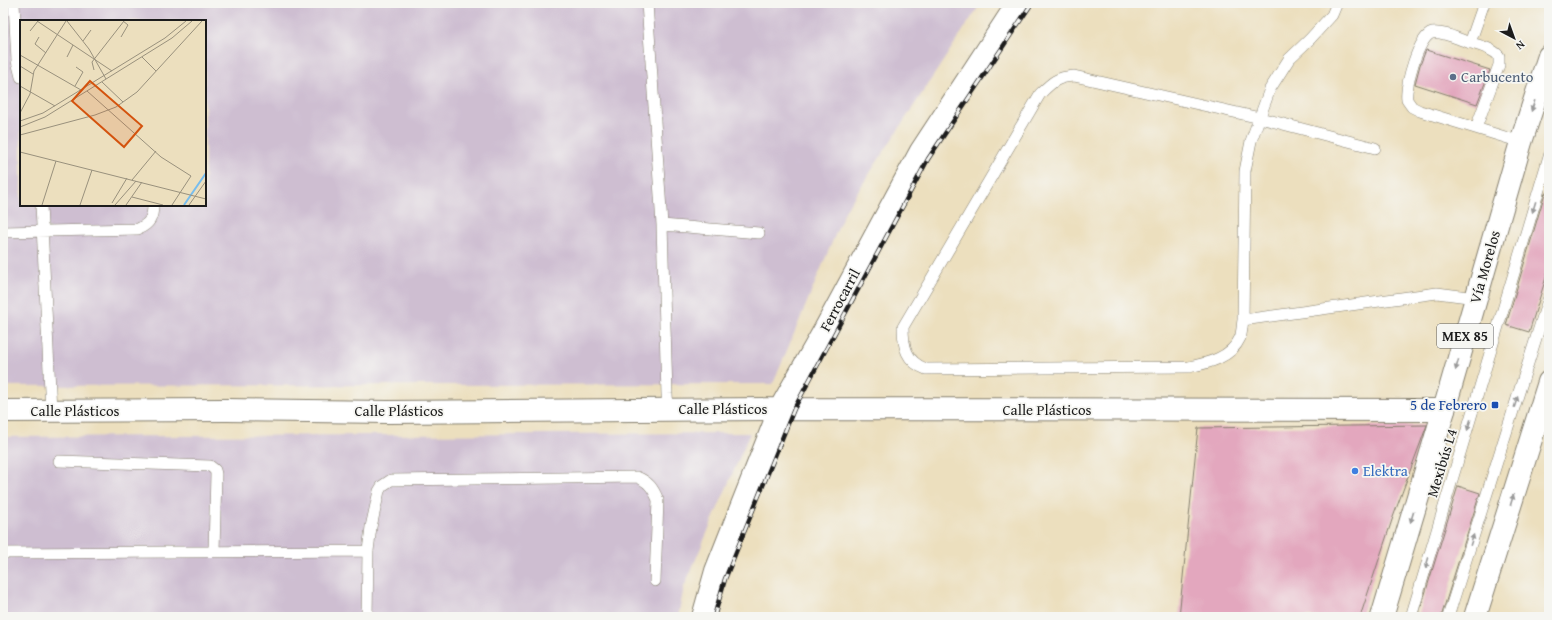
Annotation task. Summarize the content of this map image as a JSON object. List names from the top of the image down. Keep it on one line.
{"streets":{"street":["Vía Morelos","Ferrocarril","MEX 85","Calle Plásticos"],"lane":["Mexibús L4"]},"crossings":[["Vía Morelos","Calle Plásticos"],["Ferrocarril","Calle Plásticos"]],"places":{"other":["Carbucento","Elektra"],"transit":["5 de Febrero"]},"north":"bottom right"}
